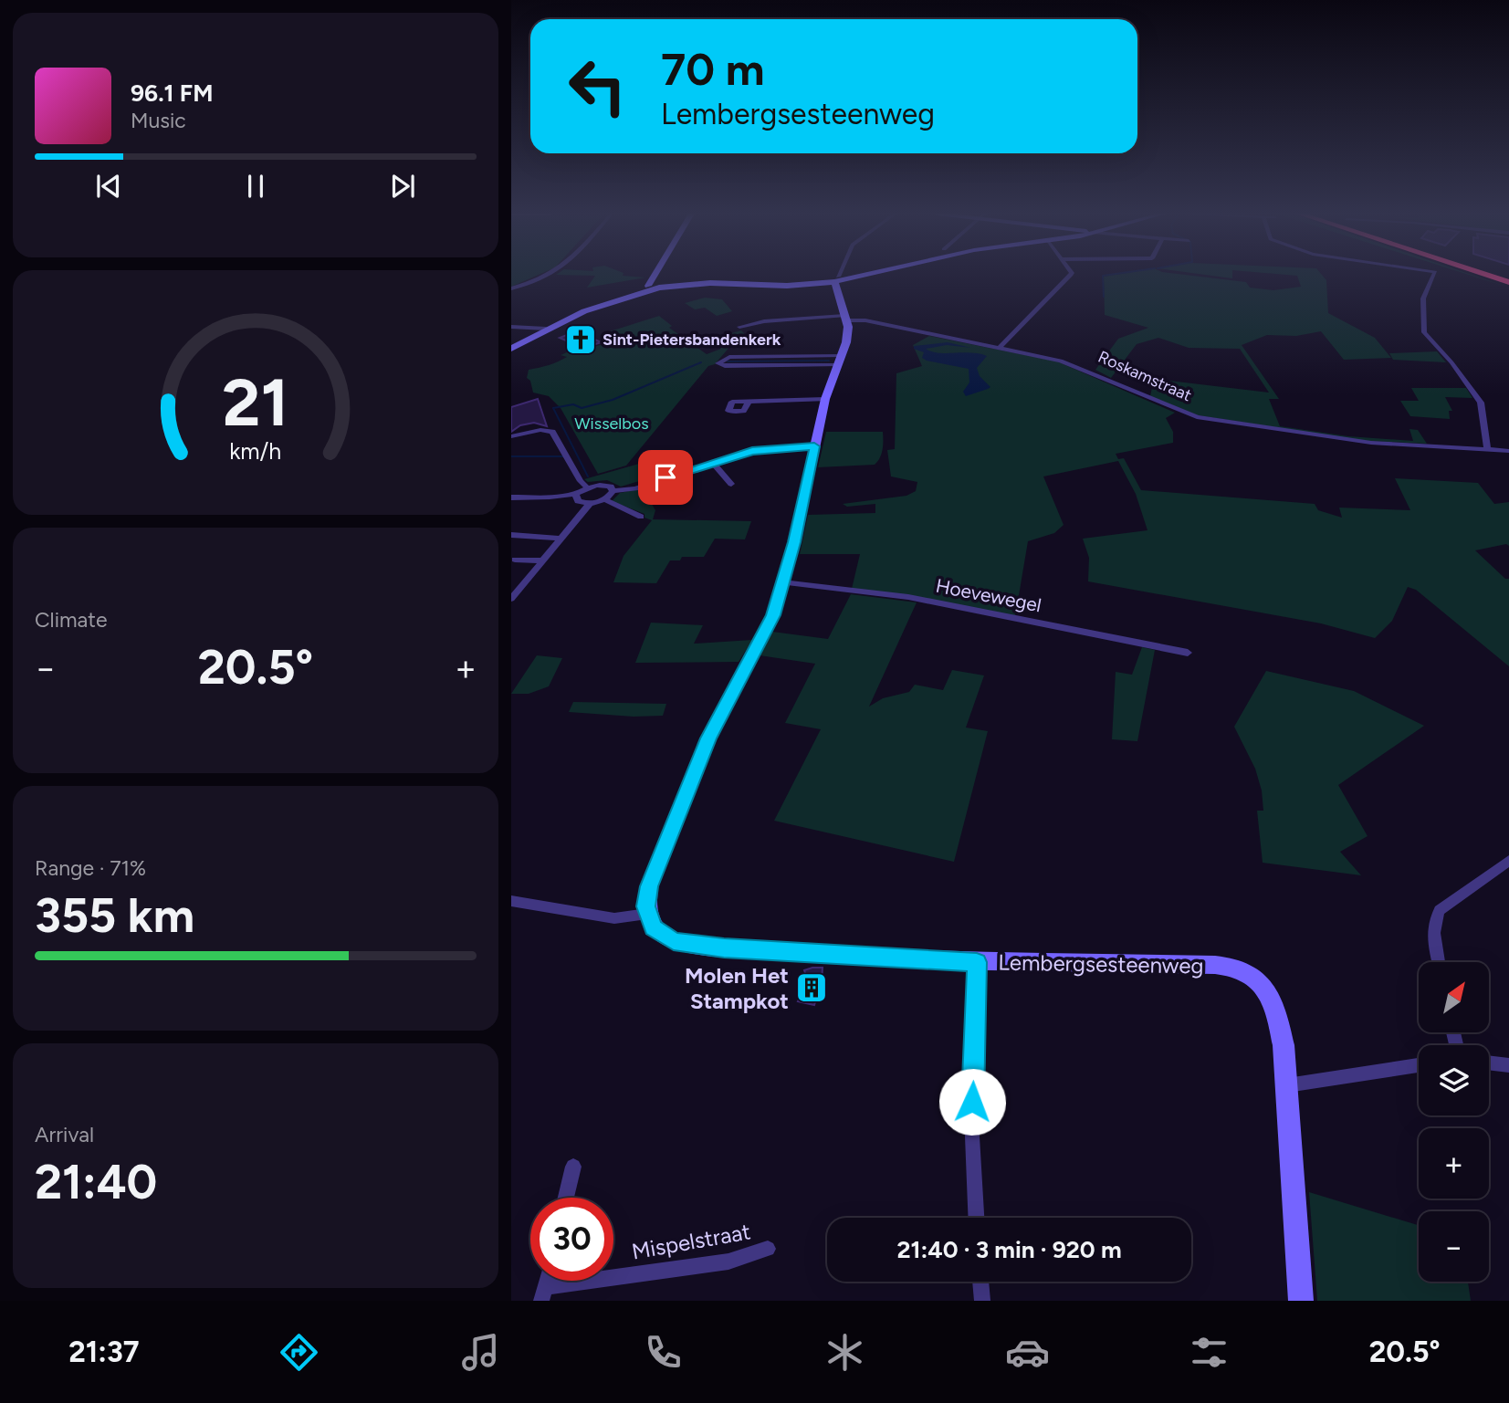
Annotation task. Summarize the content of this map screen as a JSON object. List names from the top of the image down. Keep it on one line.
{"streets":{"street":["Roskamstraat","Hoevewegel","Lembergsesteenweg","Mispelstraat"]},"parks":["Wisselbos"],"places":{"church":["Sint-Pietersbandenkerk"],"building":["Molen Het Stampkot"]},"north":"top right","page":{"turn":["70 m","Lembergsesteenweg"],"song":["96.1 FM","Music"],"tile":["Climate",["Range · 71%","355 km"],["Arrival","21:40"]],"heat":["−","20.5°","+"],"map_buttons":["+","−"],"limit":"30","trip":"21:40 · 3 min · 920 m","tabs":["21:37","20.5°"],"gauge":["21","km/h"]}}
